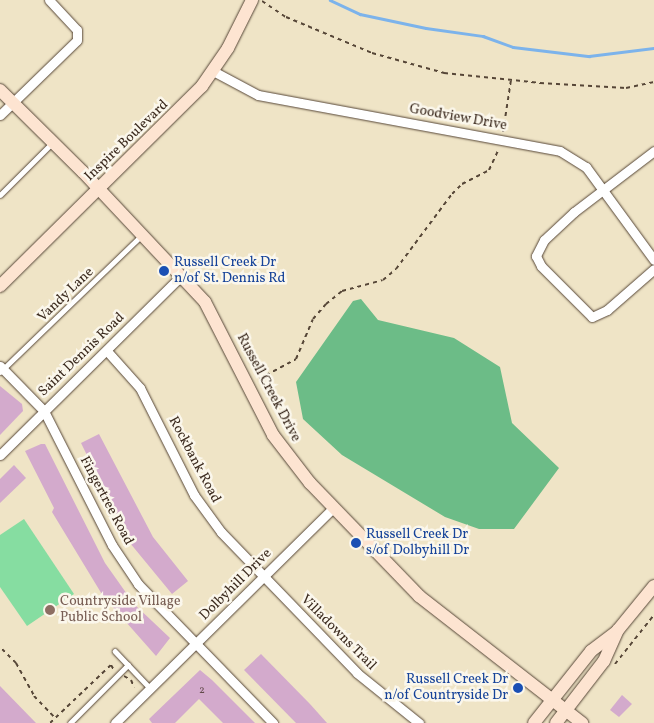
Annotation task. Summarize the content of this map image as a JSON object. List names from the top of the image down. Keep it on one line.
{"streets":{"street":["Goodview Drive","Inspire Boulevard","Saint Dennis Road","Russell Creek Drive","Rockbank Road","Fingertree Road","Dolbyhill Drive","Villadowns Trail"],"lane":["Vandy Lane"]},"crossings":[["Goodview Drive","Inspire Boulevard"],["Inspire Boulevard","Russell Creek Drive"],["Vandy Lane","Russell Creek Drive"],["Vandy Lane","Fingertree Road"],["Saint Dennis Road","Russell Creek Drive"],["Saint Dennis Road","Rockbank Road"],["Saint Dennis Road","Fingertree Road"],["Russell Creek Drive","Dolbyhill Drive"],["Rockbank Road","Dolbyhill Drive"],["Rockbank Road","Villadowns Trail"],["Fingertree Road","Dolbyhill Drive"],["Dolbyhill Drive","Villadowns Trail"]],"places":["Russell Creek Dr n/of St. Dennis Rd","Russell Creek Dr s/of Dolbyhill Dr","Countryside Village Public School","Russell Creek Dr n/of Countryside Dr"],"house_numbers":["2"]}
